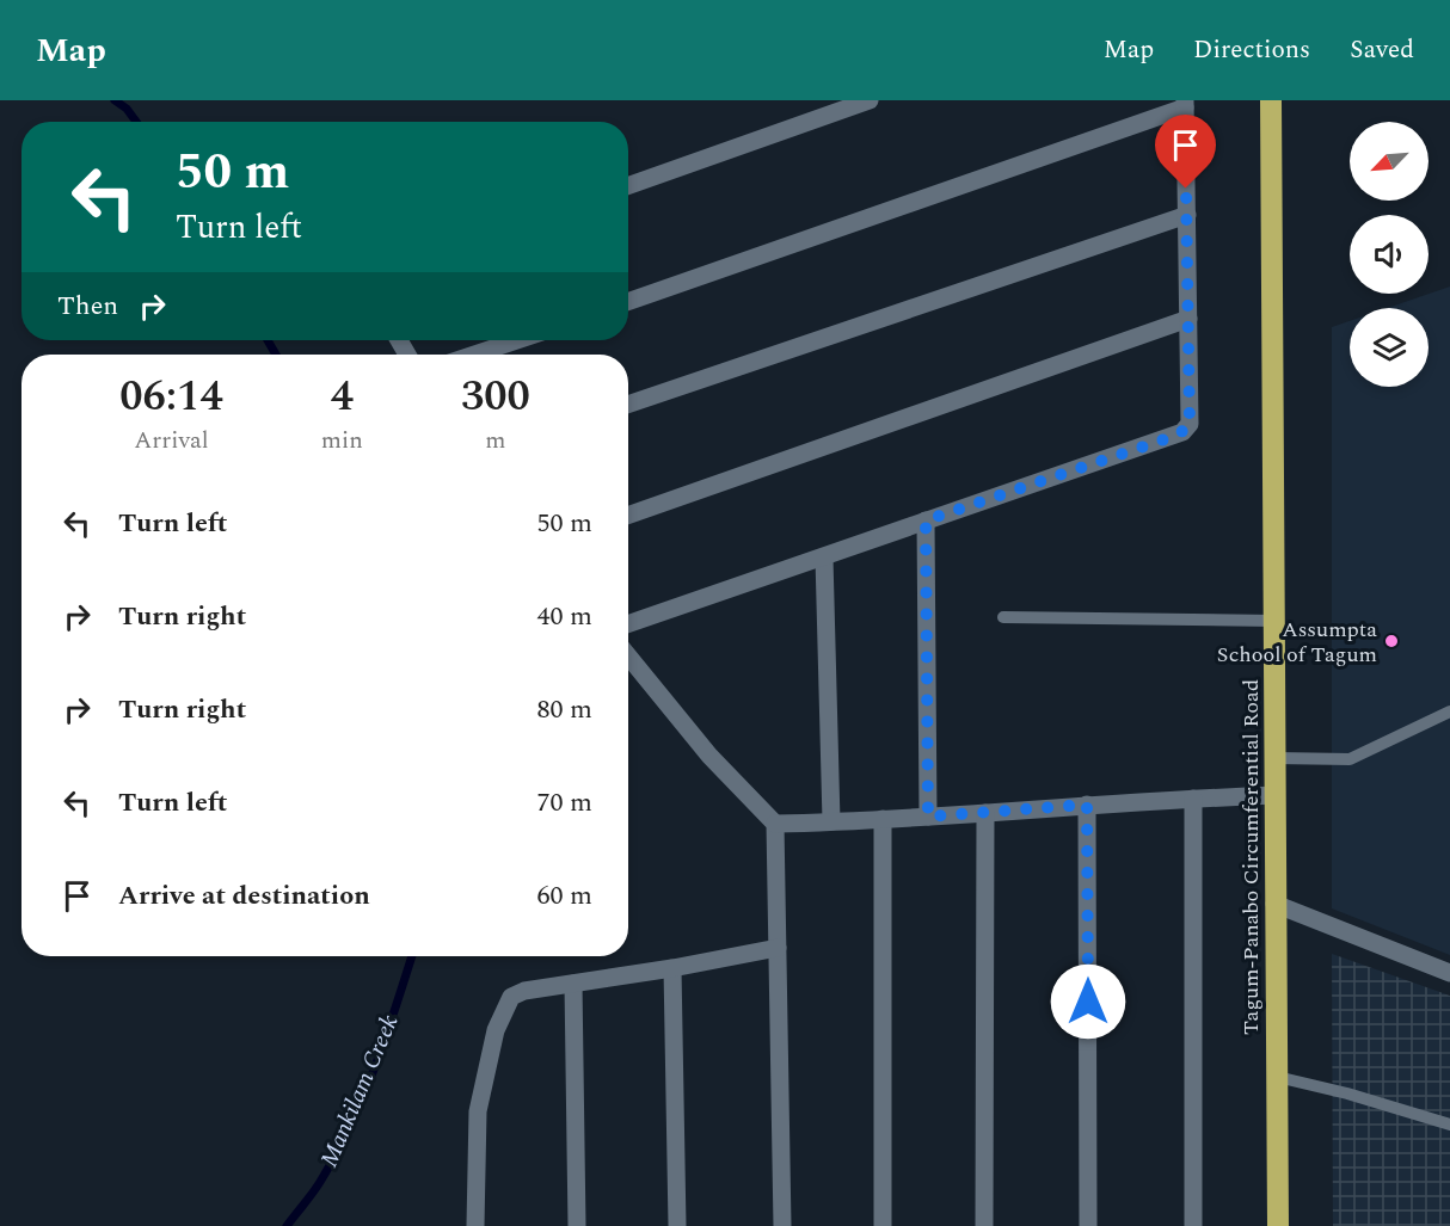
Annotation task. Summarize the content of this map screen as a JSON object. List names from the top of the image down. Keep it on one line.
{"streets":{"highway":["Tagum-Panabo Circumferential Road"]},"water":["Mankilam Creek"],"places":["Assumpta School of Tagum"],"north":"bottom left","page":{"header":"Map","nav":["Map","Directions","Saved"],"turn":["50 m","Turn left"],"then":"Then","eta":["06:14","Arrival","4","min","300","m"],"list":[{"name":"Turn left","value":"50 m"},{"name":"Turn right","value":"40 m"},{"name":"Turn right","value":"80 m"},{"name":"Turn left","value":"70 m"},{"name":"Arrive at destination","value":"60 m"}]}}
